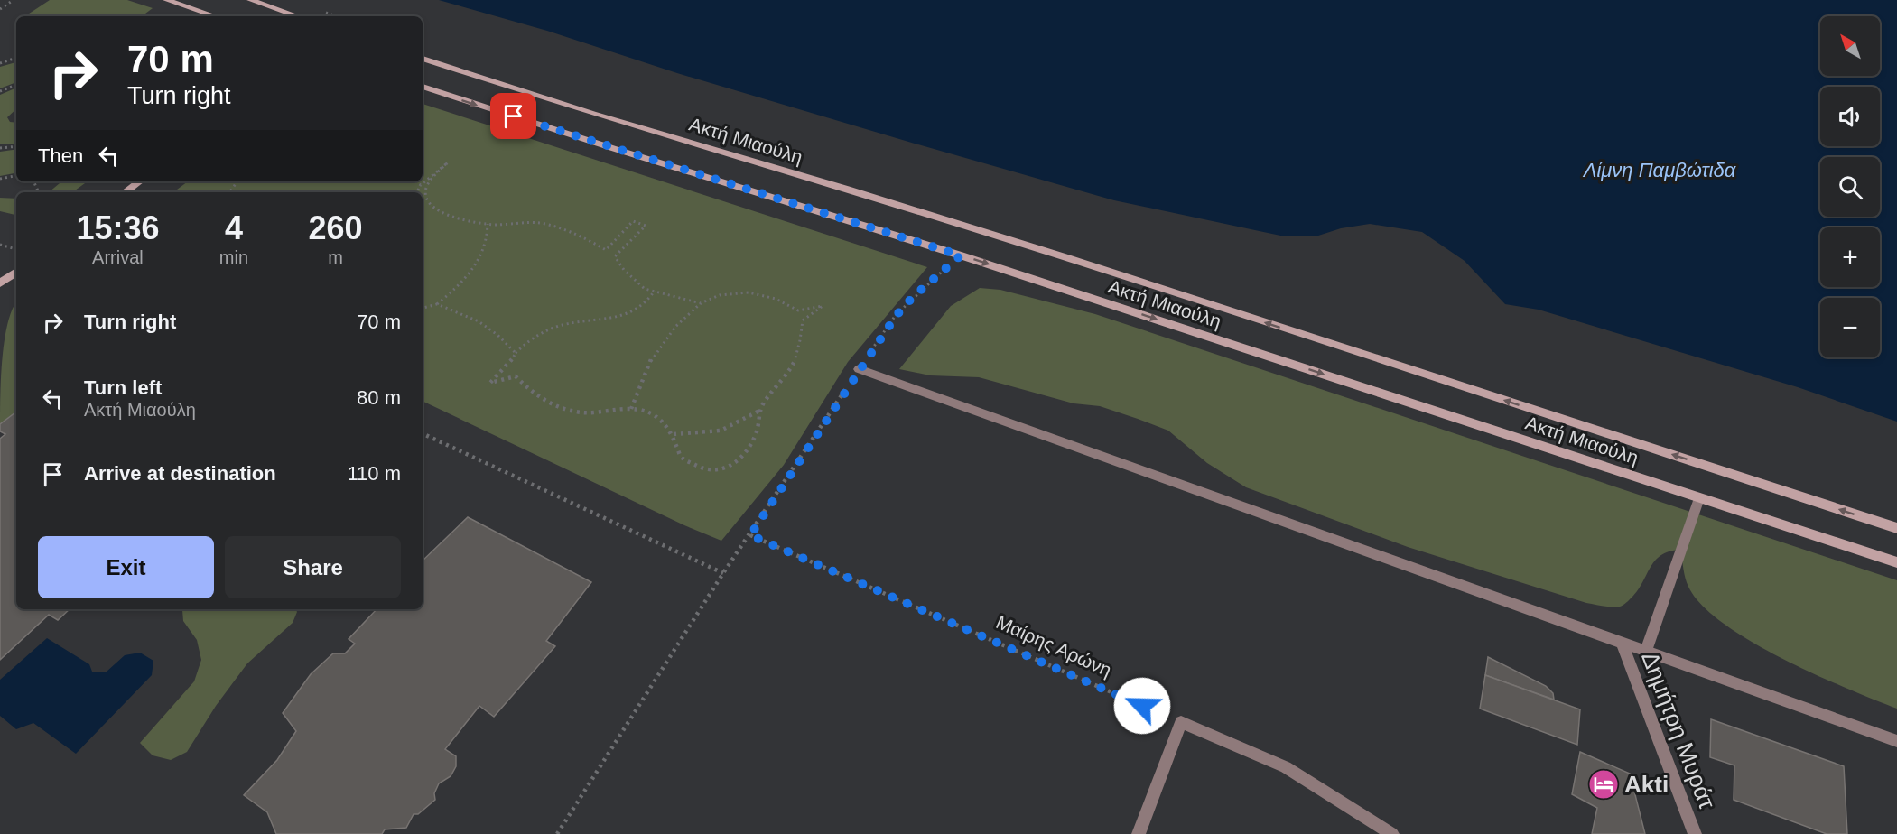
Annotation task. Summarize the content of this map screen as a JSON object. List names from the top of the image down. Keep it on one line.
{"streets":{"street":["Ακτή Μιαούλη","Δημήτρη Μυράτ"],"path":["Μαίρης Αρώνη"]},"water":["Λίμνη Παμβώτιδα"],"places":{"hotel":["Akti"]},"north":"top left","page":{"map_buttons":["+","−"],"turn":["70 m","Turn right"],"then":"Then","eta":["15:36","Arrival","4","min","260","m"],"list":[{"name":"Turn right","value":"70 m"},{"name":"Turn left","note":"Ακτή Μιαούλη","value":"80 m"},{"name":"Arrive at destination","value":"110 m"}],"buttons":["Exit","Share"]}}
